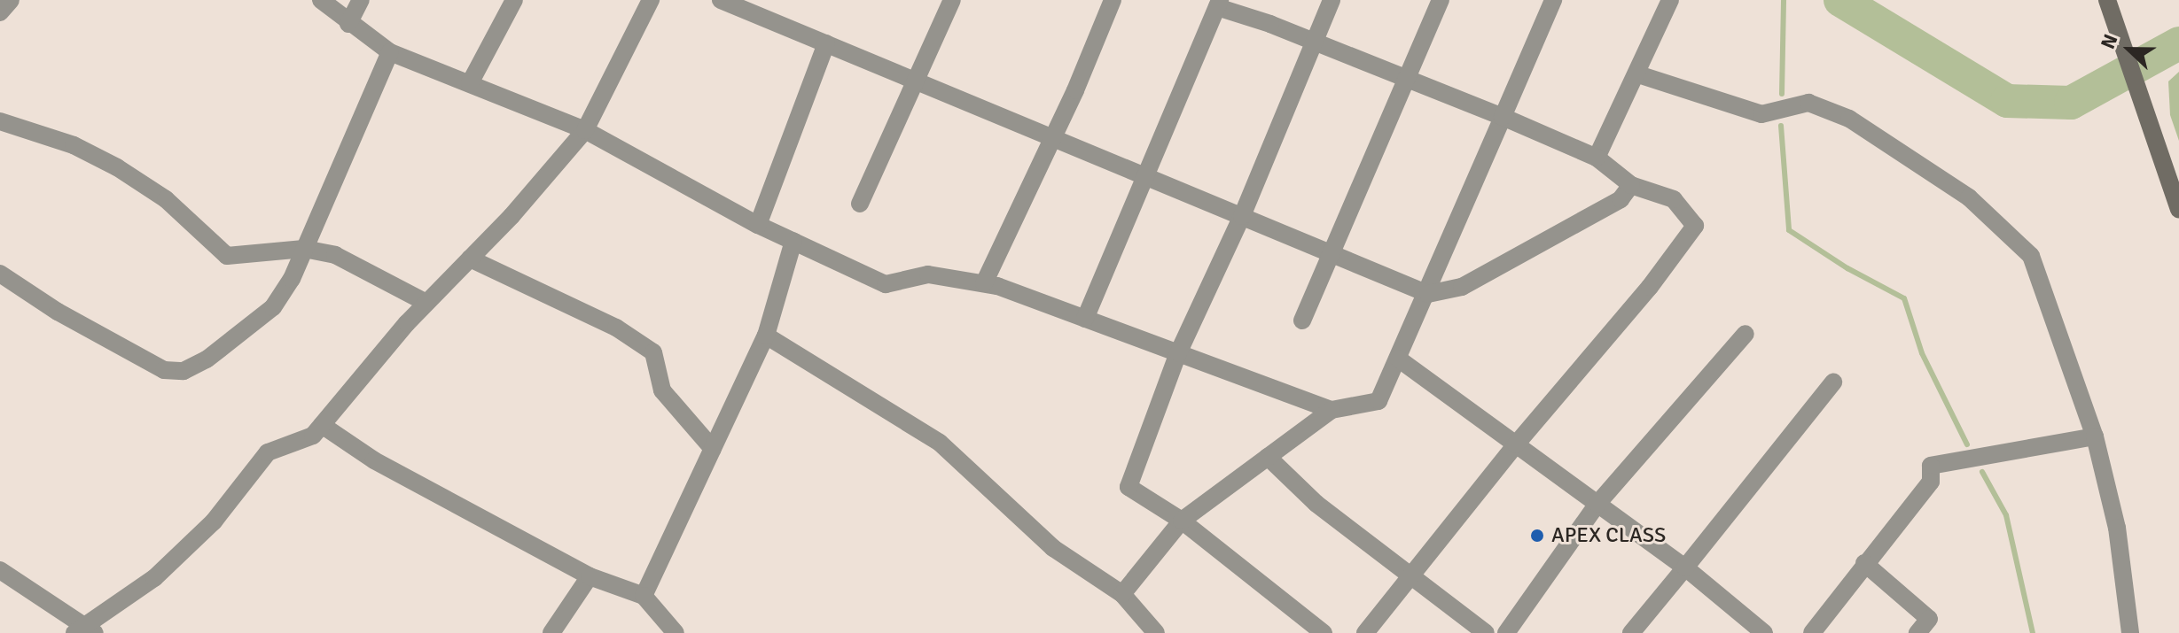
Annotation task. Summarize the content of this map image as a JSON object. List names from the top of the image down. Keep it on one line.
{"places":["APEX CLASS"],"north":"left"}
